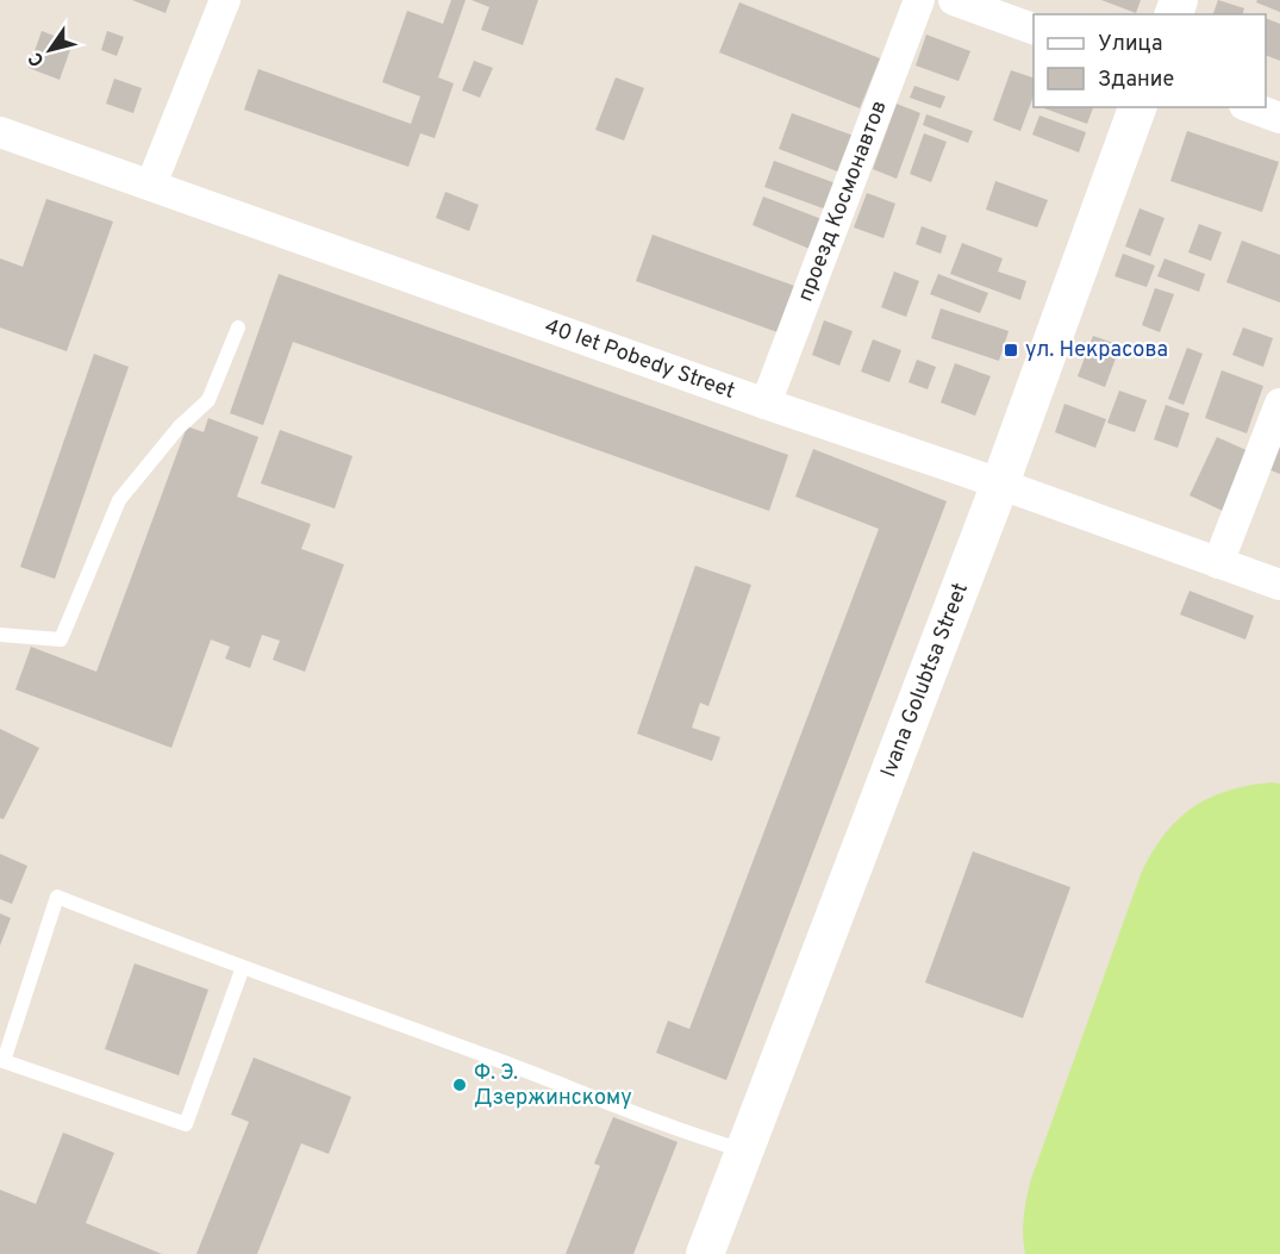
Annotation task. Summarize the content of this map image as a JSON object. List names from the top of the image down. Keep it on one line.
{"streets":{"street":["проезд Космонавтов","40 let Pobedy Street","Ivana Golubtsa Street"]},"crossings":[["проезд Космонавтов","40 let Pobedy Street"],["40 let Pobedy Street","Ivana Golubtsa Street"]],"places":{"transit":["ул. Некрасова"],"other":["Ф. Э. Дзержинскому"]},"legend":["Улица","Здание"],"north":"bottom left"}
